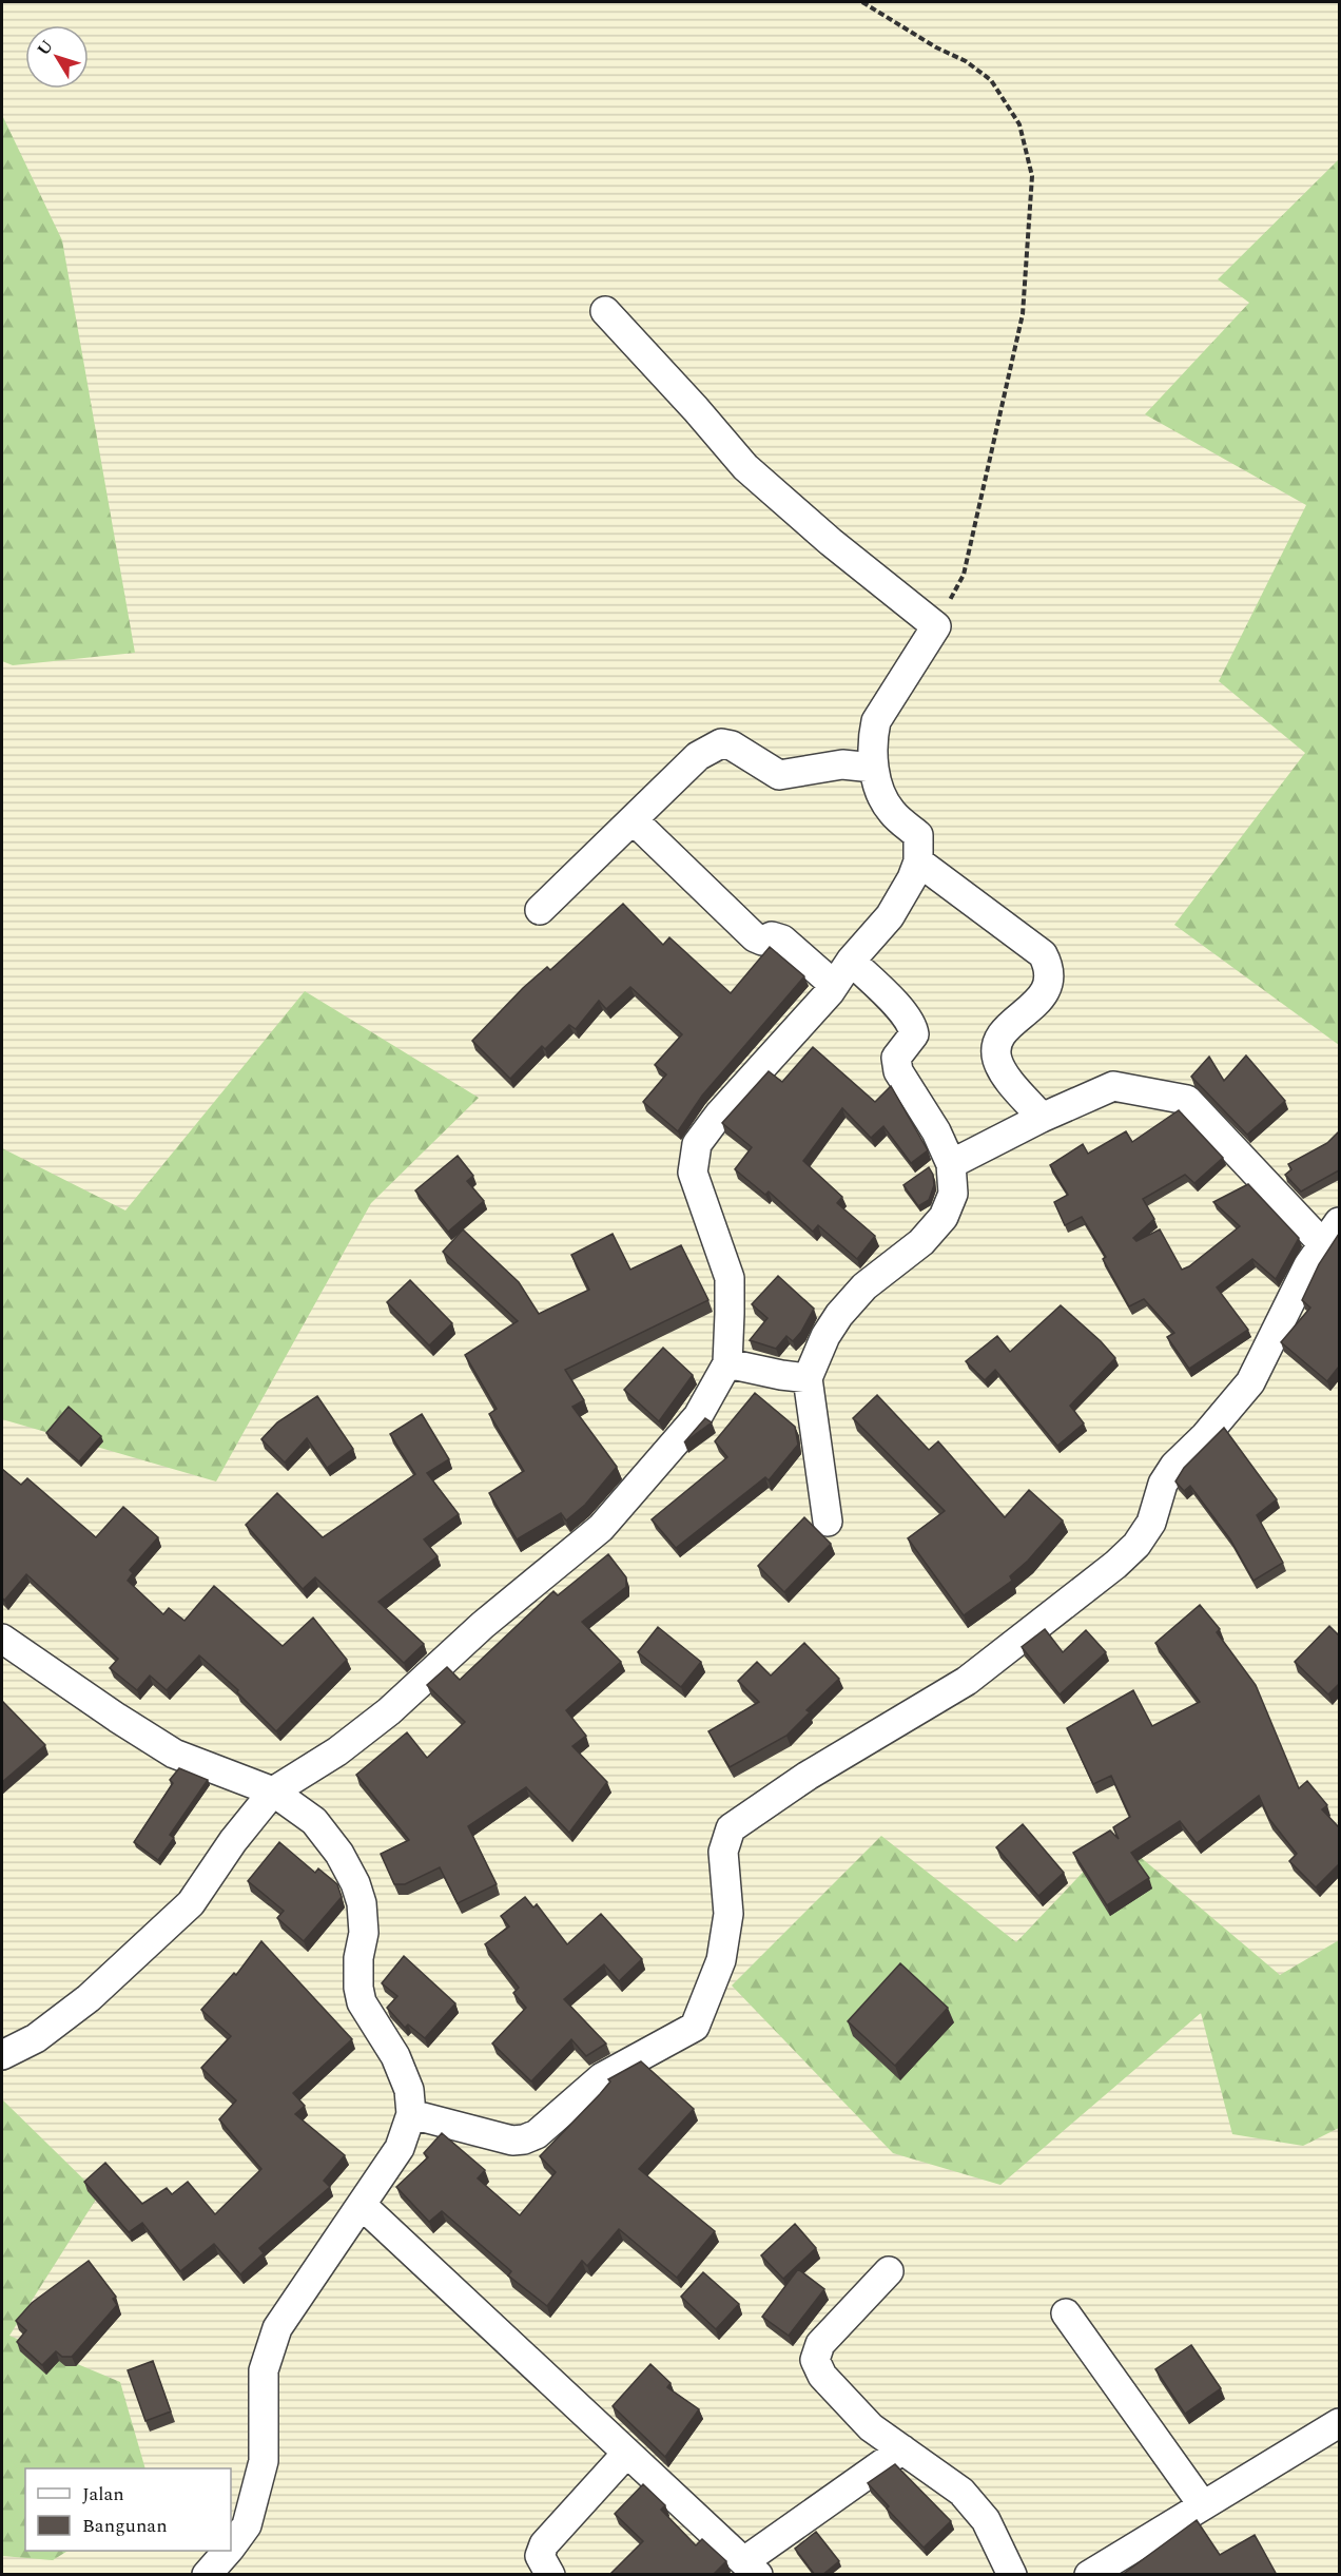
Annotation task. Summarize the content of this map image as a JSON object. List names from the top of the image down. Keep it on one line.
{"legend":["Jalan","Bangunan"],"north":"top left"}
